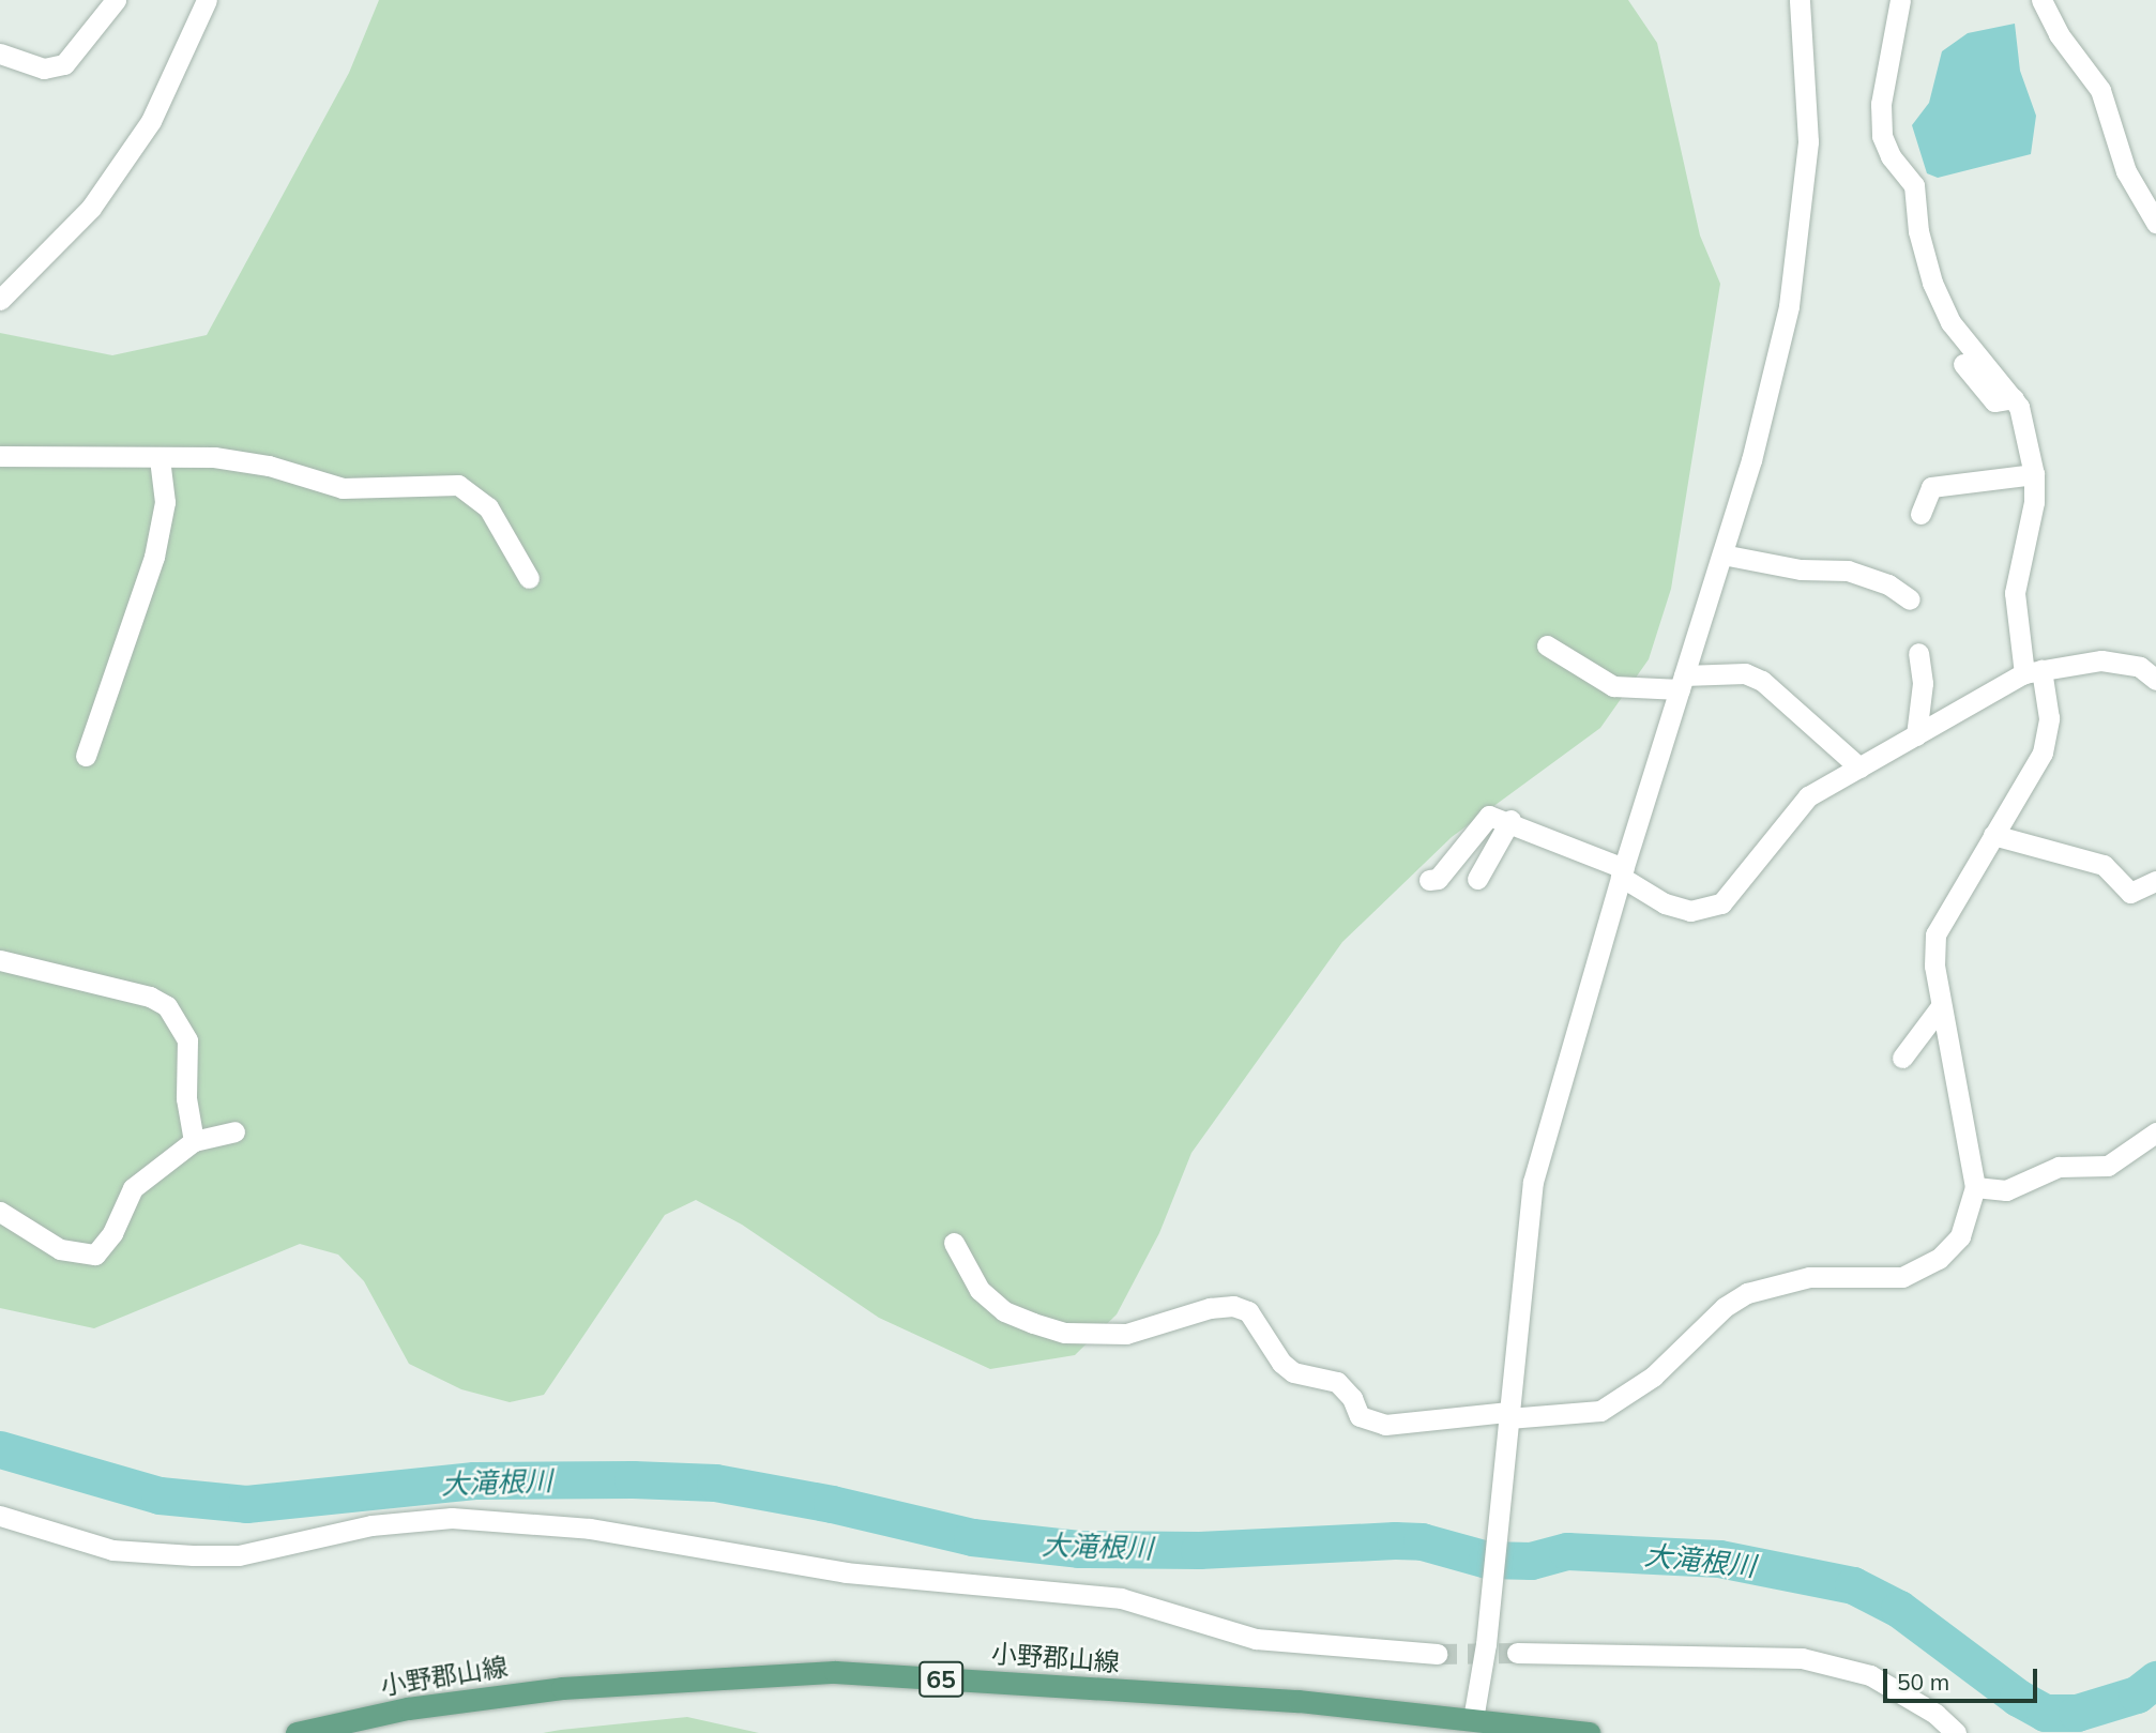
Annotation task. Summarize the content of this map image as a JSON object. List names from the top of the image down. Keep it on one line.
{"streets":{"main road":["小野郡山線","65"]},"water":["大滝根川"],"scale_bar":"50 m"}
